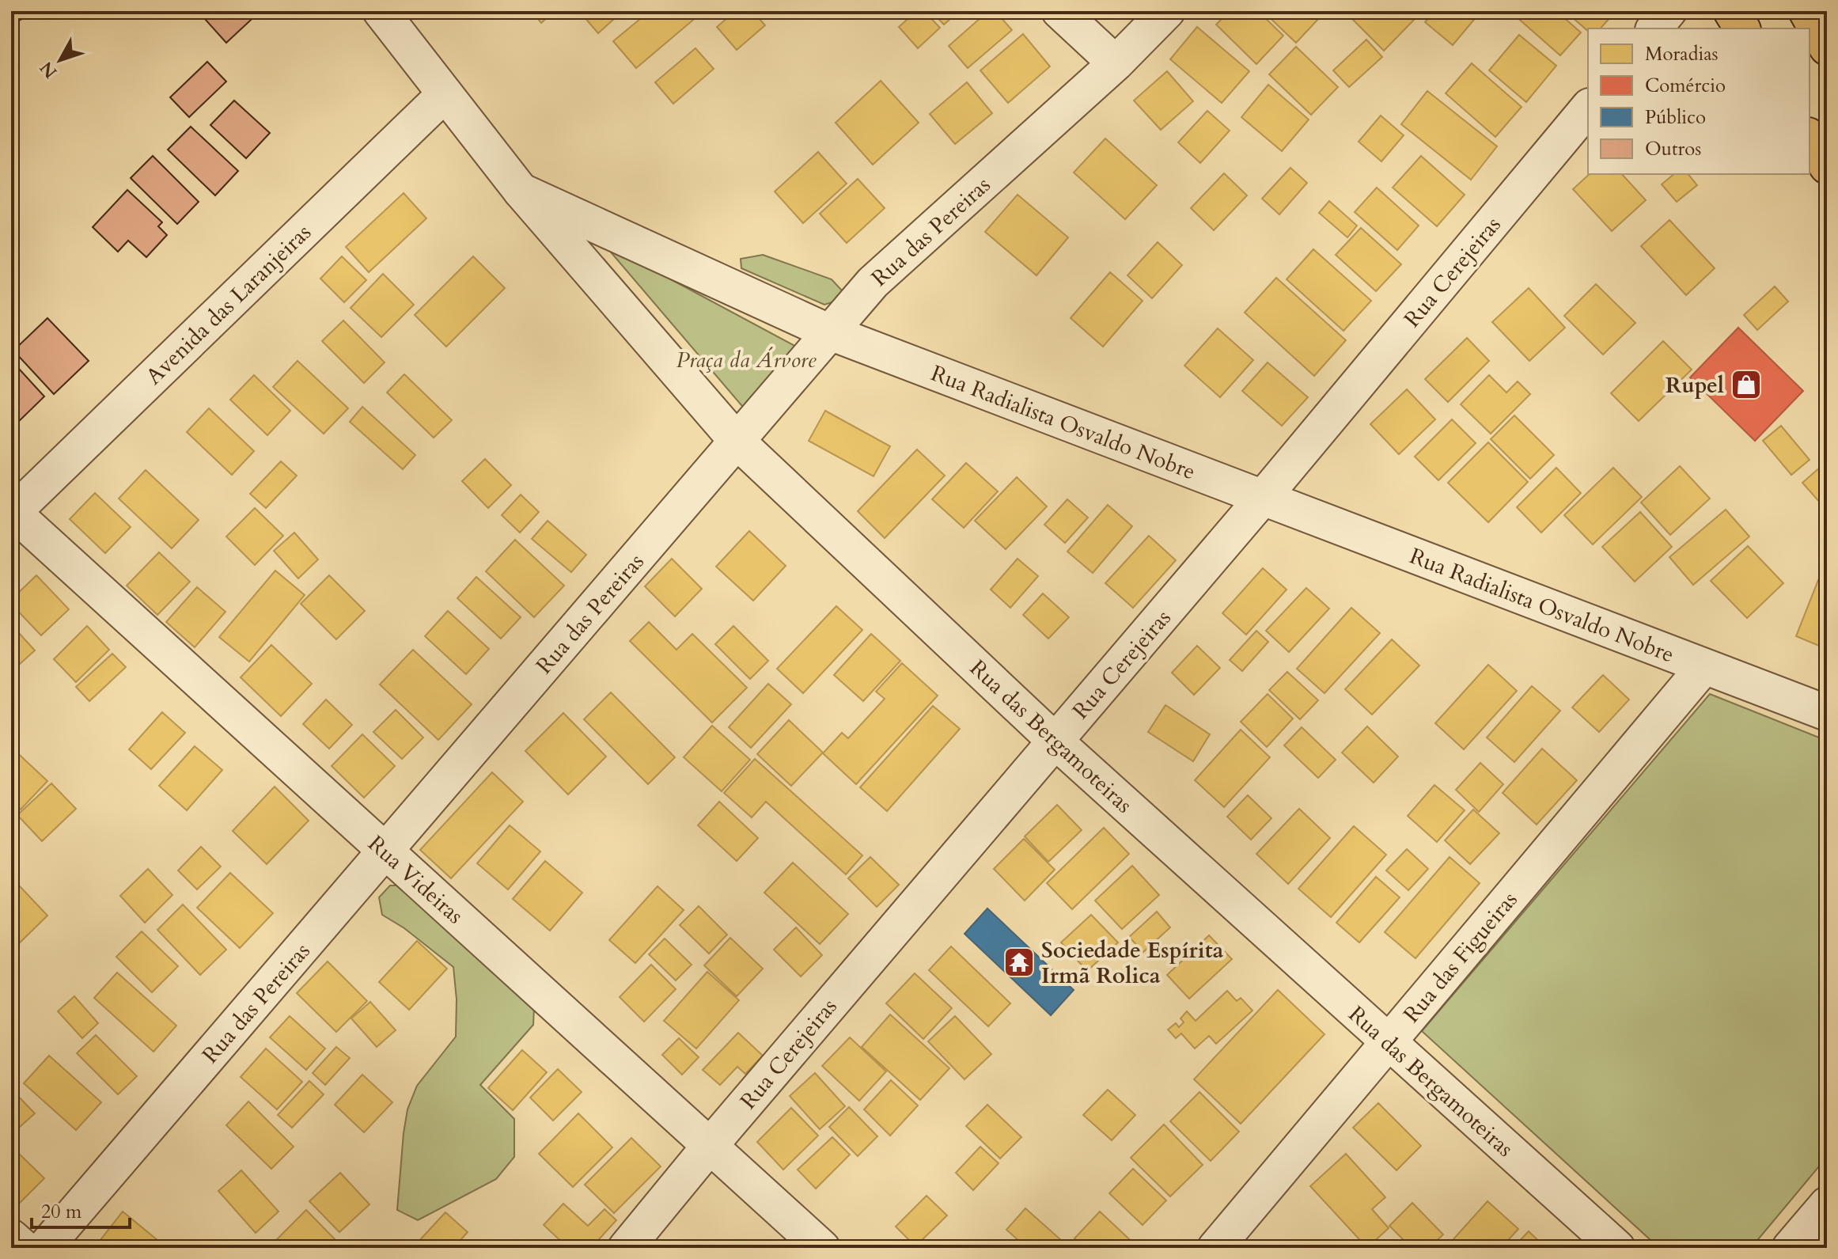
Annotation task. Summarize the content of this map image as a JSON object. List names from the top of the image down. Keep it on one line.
{"streets":{"street":["Rua das Pereiras","Rua Cerejeiras","Avenida das Laranjeiras","Rua Radialista Osvaldo Nobre","Rua das Bergamoteiras","Rua Videiras","Rua das Figueiras"]},"crossings":[["Rua das Pereiras","Rua Radialista Osvaldo Nobre"],["Rua das Pereiras","Rua das Bergamoteiras"],["Rua das Pereiras","Rua Videiras"],["Rua Cerejeiras","Rua Radialista Osvaldo Nobre"],["Rua Cerejeiras","Rua das Bergamoteiras"],["Rua Cerejeiras","Rua Videiras"],["Avenida das Laranjeiras","Rua Radialista Osvaldo Nobre"],["Avenida das Laranjeiras","Rua Videiras"],["Rua Radialista Osvaldo Nobre","Rua das Bergamoteiras"],["Rua Radialista Osvaldo Nobre","Rua das Figueiras"],["Rua das Bergamoteiras","Rua das Figueiras"]],"parks":["Praça da Árvore"],"places":{"shop":["Rupel"],"temple":["Sociedade Espírita Irmã Rolica"]},"legend":["Moradias","Comércio","Público","Outros"],"scale_bar":"20 m","north":"bottom left"}
